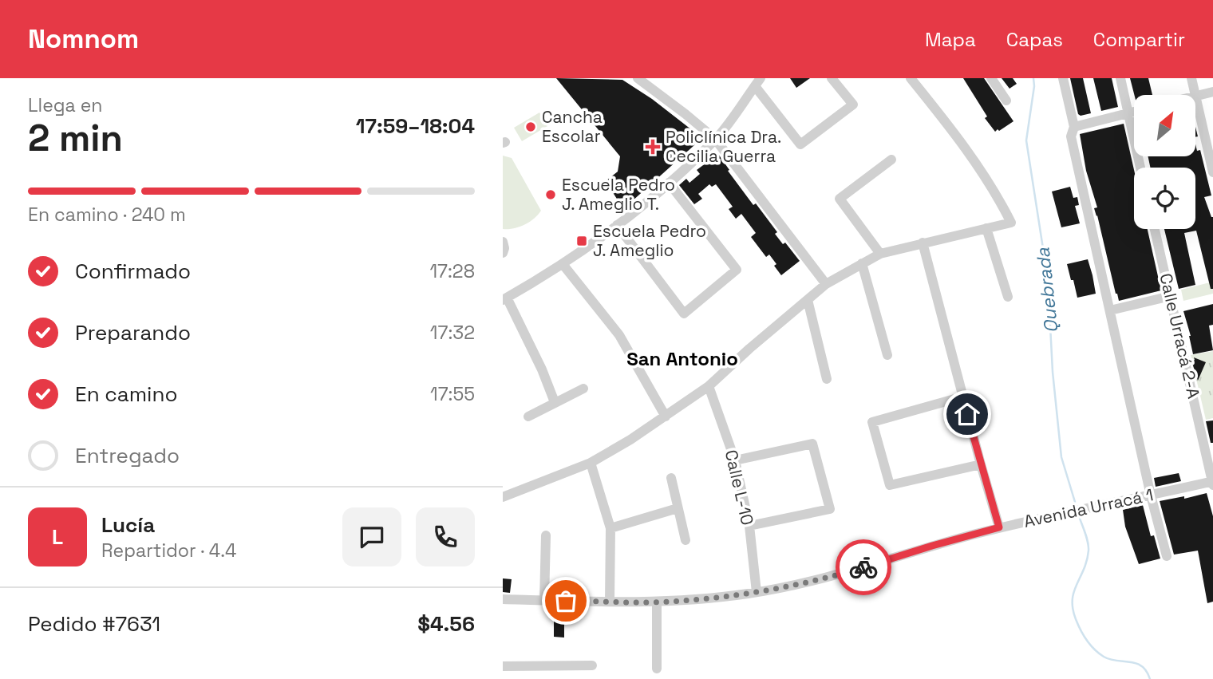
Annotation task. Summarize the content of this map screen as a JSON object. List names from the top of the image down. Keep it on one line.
{"streets":{"street":["Calle Urracá 2-A","Calle L-10","Avenida Urracá 1"]},"crossings":[["Calle Urracá 2-A","Avenida Urracá 1"],["Calle L-10","Avenida Urracá 1"]],"districts":["San Antonio"],"water":["Quebrada"],"places":{"other":["Cancha Escolar","Escuela Pedro J. Ameglio T."],"health":["Policlínica Dra. Cecilia Guerra"],"transit":["Escuela Pedro J. Ameglio"]},"north":"top right","page":{"header":"Nomnom","nav":["Mapa","Capas","Compartir"],"heading":["2 min","Llega en","17:59–18:04"],"panel":["Lucía","Repartidor · 4.4","Pedido #7631","$4.56"],"bar":"En camino · 240 m","list":[["Confirmado","17:28"],["Preparando","17:32"],["En camino","17:55"],"Entregado"],"round":"L"}}
